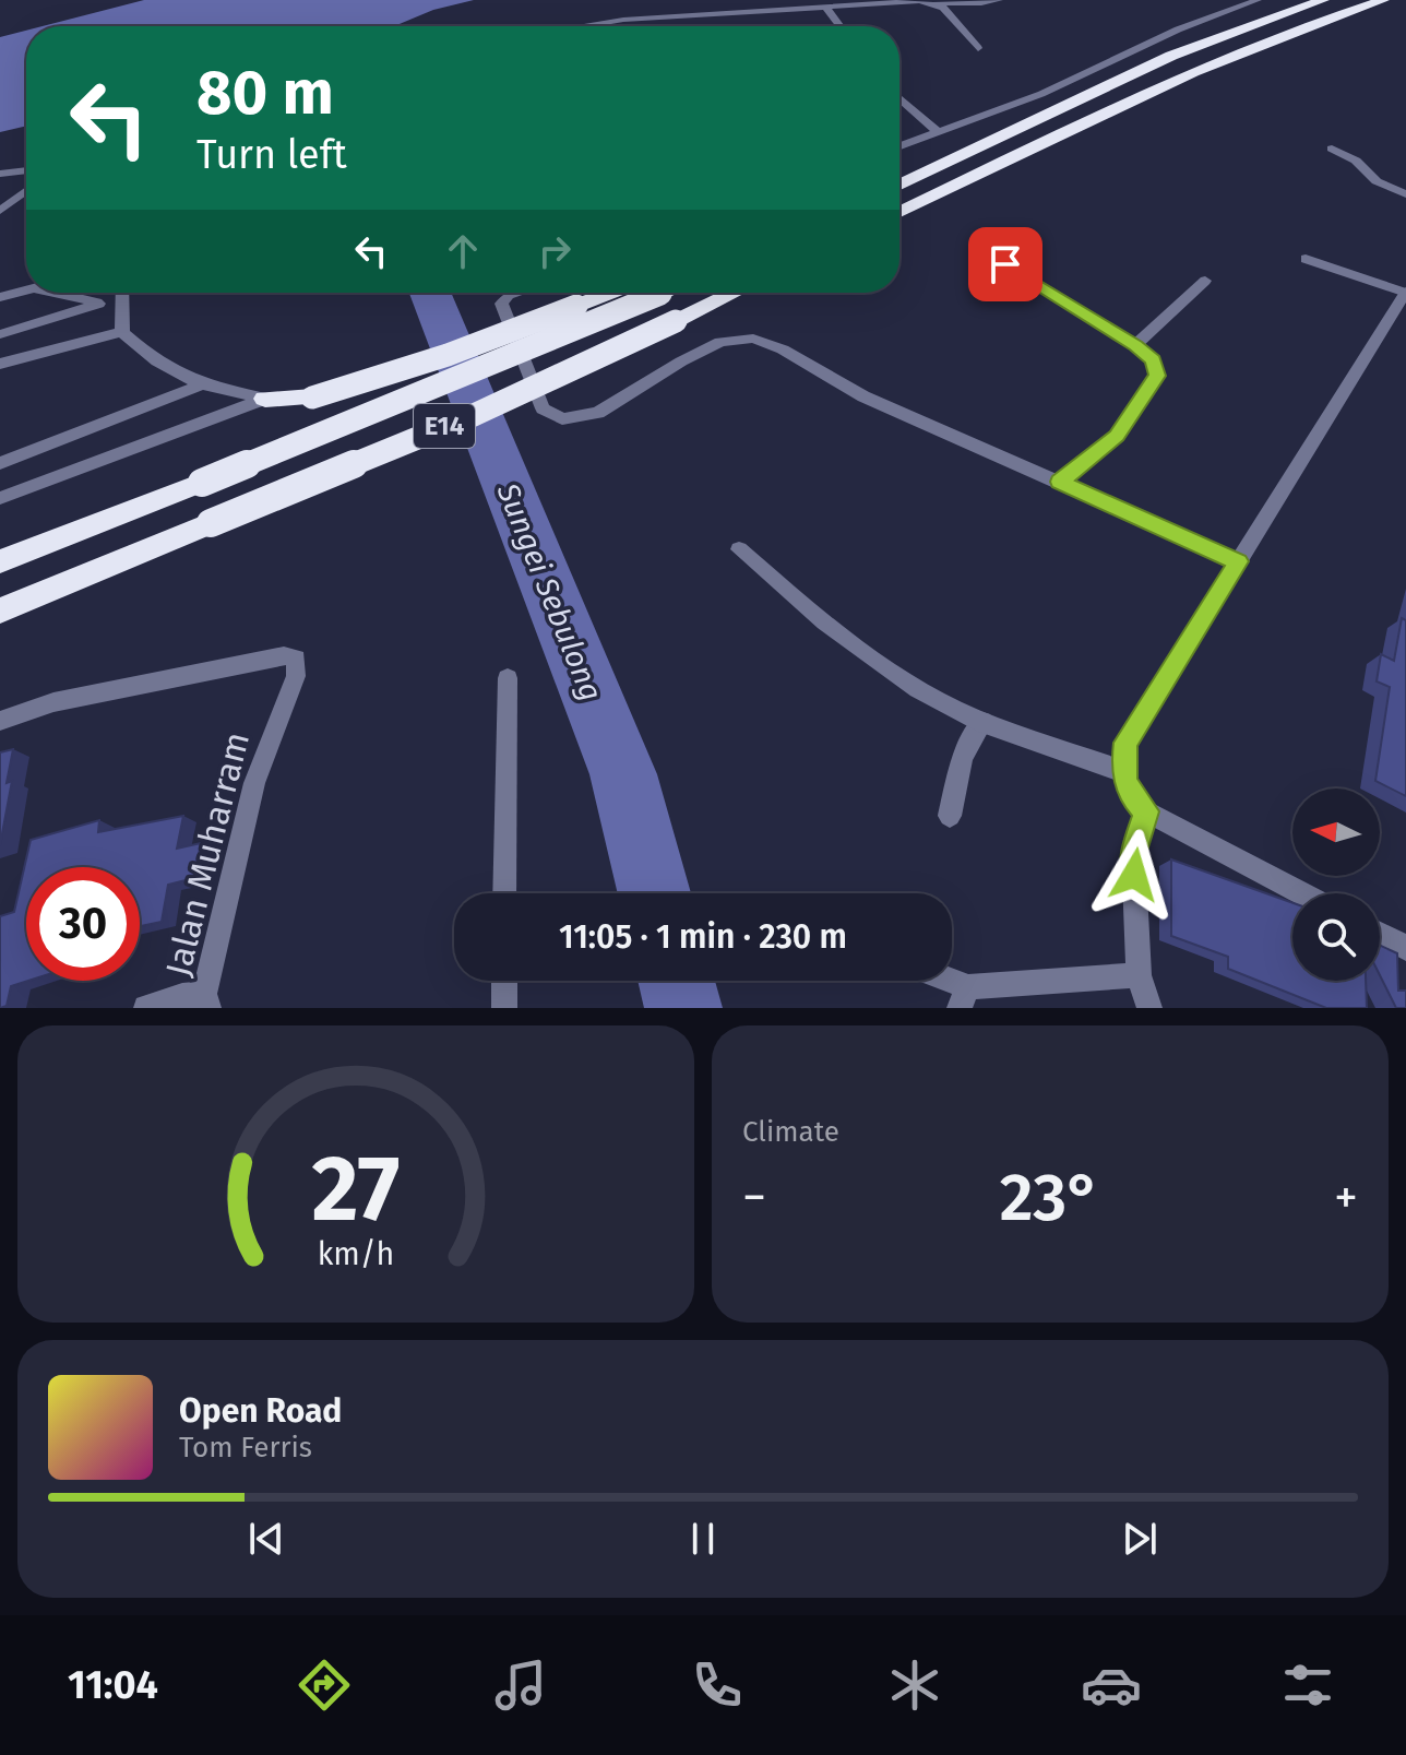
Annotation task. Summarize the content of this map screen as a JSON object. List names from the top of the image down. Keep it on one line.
{"streets":{"highway":["E14"],"street":["Jalan Muharram"]},"water":["Sungei Sebulong"],"north":"left","page":{"turn":["80 m","Turn left"],"limit":"30","trip":"11:05 · 1 min · 230 m","tile":"Climate","heat":["−","23°","+"],"song":["Open Road","Tom Ferris"],"tabs":"11:04","gauge":["27","km/h"]}}
